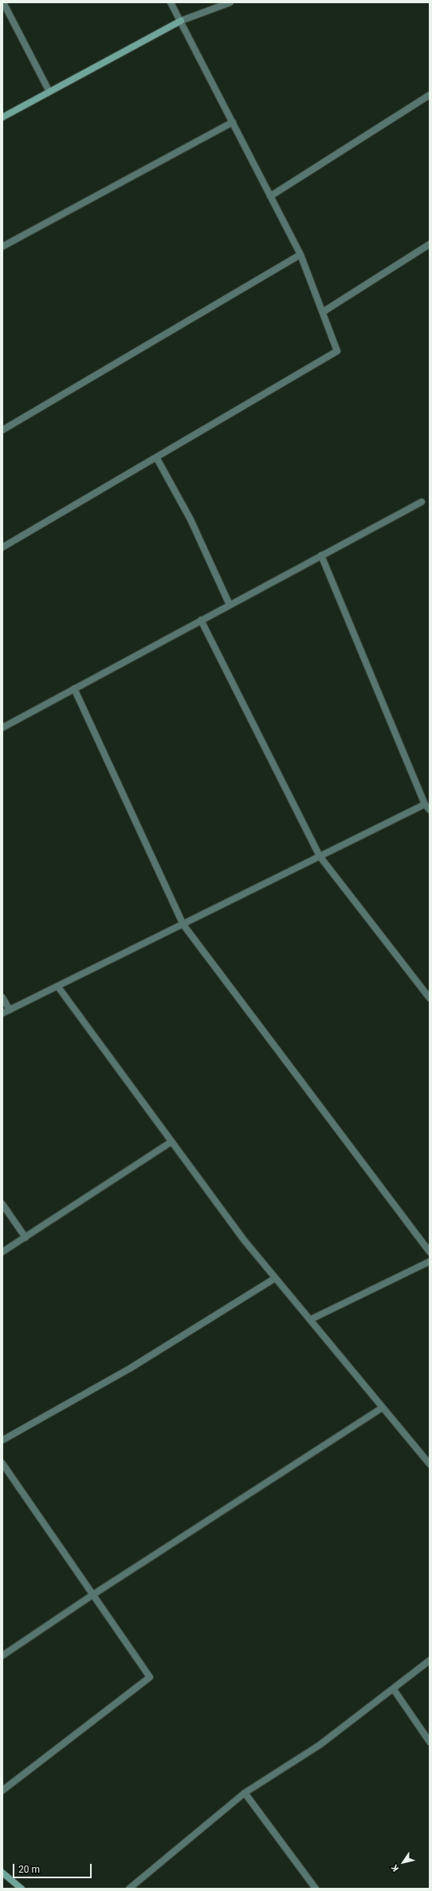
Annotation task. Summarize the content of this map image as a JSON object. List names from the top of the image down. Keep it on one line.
{"scale_bar":"20 m","north":"bottom left"}
